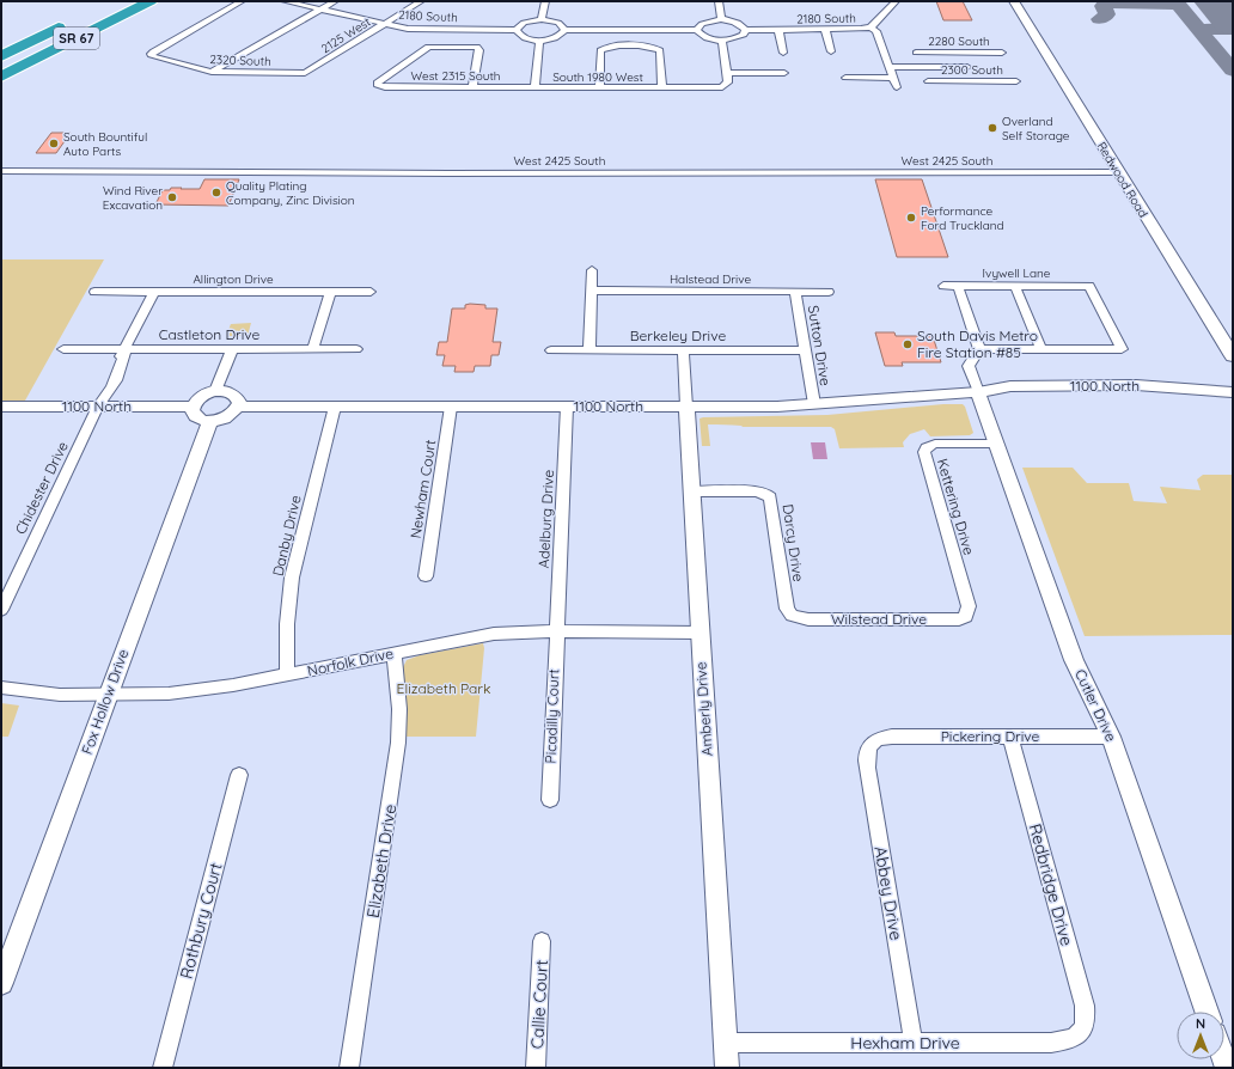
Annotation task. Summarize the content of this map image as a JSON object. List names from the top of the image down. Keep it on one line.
{"streets":{"highway":["SR 67"],"main road":["Redwood Road"],"street":["2180 South","2125 West","2280 South","2320 South","2300 South","West 2315 South","South 1980 West","West 2425 South","Ivywell Lane","Allington Drive","Halstead Drive","Castleton Drive","Berkeley Drive","Sutton Drive","1100 North","Chidester Drive","Newham Court","Kettering Drive","Adelburg Drive","Danby Drive","Darcy Drive","Wilstead Drive","Norfolk Drive","Fox Hollow Drive","Cutler Drive","Amberly Drive","Picadilly Court","Pickering Drive","Elizabeth Drive","Redbridge Drive","Abbey Drive","Rothbury Court","Callie Court","Hexham Drive"]},"crossings":[["2180 South","2125 West"],["2125 West","2320 South"],["West 2315 South","South 1980 West"],["West 2425 South","Redwood Road"],["Allington Drive","Chidester Drive"],["Halstead Drive","Sutton Drive"],["Castleton Drive","Chidester Drive"],["Berkeley Drive","Sutton Drive"],["Berkeley Drive","Amberly Drive"],["Sutton Drive","1100 North"],["1100 North","Chidester Drive"],["1100 North","Newham Court"],["1100 North","Adelburg Drive"],["1100 North","Danby Drive"],["1100 North","Fox Hollow Drive"],["1100 North","Cutler Drive"],["1100 North","Amberly Drive"],["Kettering Drive","Wilstead Drive"],["Kettering Drive","Cutler Drive"],["Adelburg Drive","Norfolk Drive"],["Adelburg Drive","Picadilly Court"],["Danby Drive","Norfolk Drive"],["Darcy Drive","Wilstead Drive"],["Darcy Drive","Amberly Drive"],["Norfolk Drive","Fox Hollow Drive"],["Norfolk Drive","Amberly Drive"],["Norfolk Drive","Picadilly Court"],["Norfolk Drive","Elizabeth Drive"],["Cutler Drive","Pickering Drive"],["Amberly Drive","Hexham Drive"],["Pickering Drive","Redbridge Drive"],["Pickering Drive","Abbey Drive"],["Redbridge Drive","Hexham Drive"],["Abbey Drive","Hexham Drive"]],"parks":["Elizabeth Park"],"places":["Overland Self Storage","South Bountiful Auto Parts","Quality Plating Company, Zinc Division","Wind River Excavation","Performance Ford Truckland","South Davis Metro Fire Station #85"],"north":"top"}
